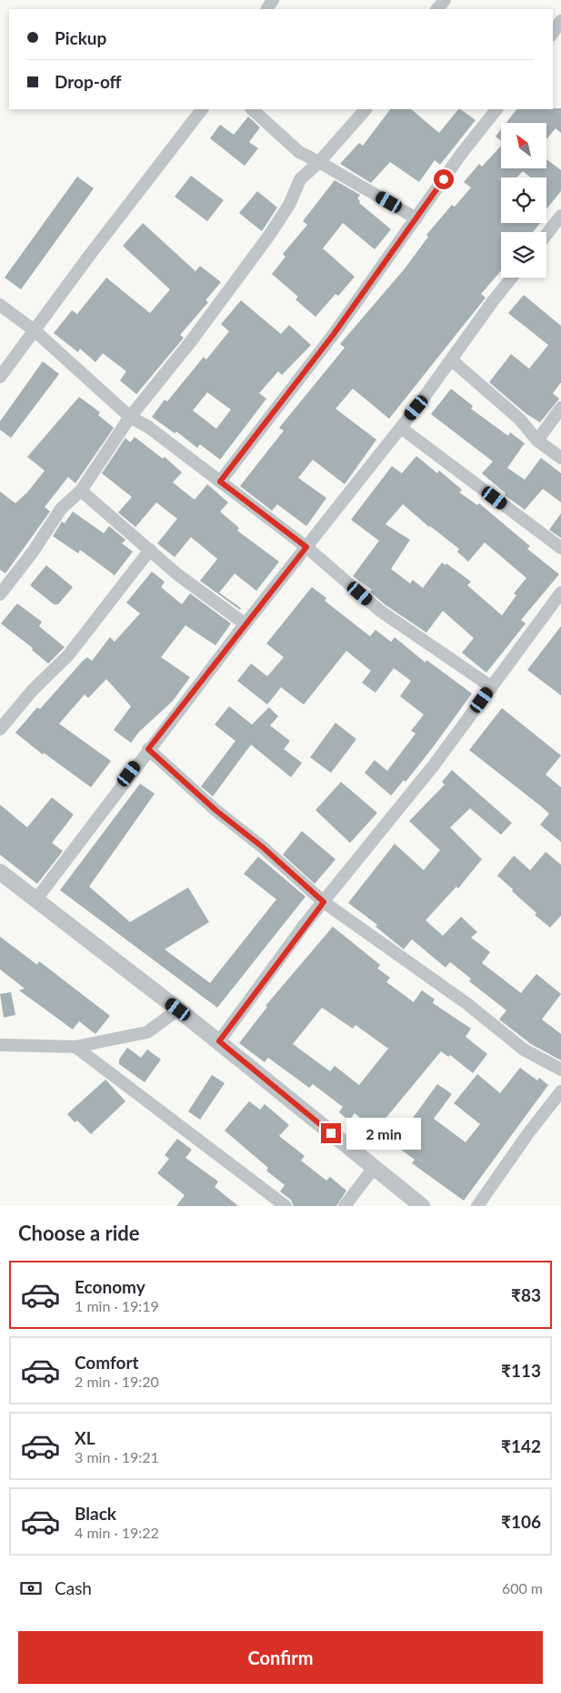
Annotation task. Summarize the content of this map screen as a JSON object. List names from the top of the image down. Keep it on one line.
{"north":"top left","page":{"banner":["Pickup","Drop-off"],"bubble":"2 min","heading":"Choose a ride","list":[{"name":"Economy","note":"1 min · 19:19","value":"₹83"},{"name":"Comfort","note":"2 min · 19:20","value":"₹113"},{"name":"XL","note":"3 min · 19:21","value":"₹142"},{"name":"Black","note":"4 min · 19:22","value":"₹106"}],"pay":["Cash","600 m"],"buttons":"Confirm"}}
